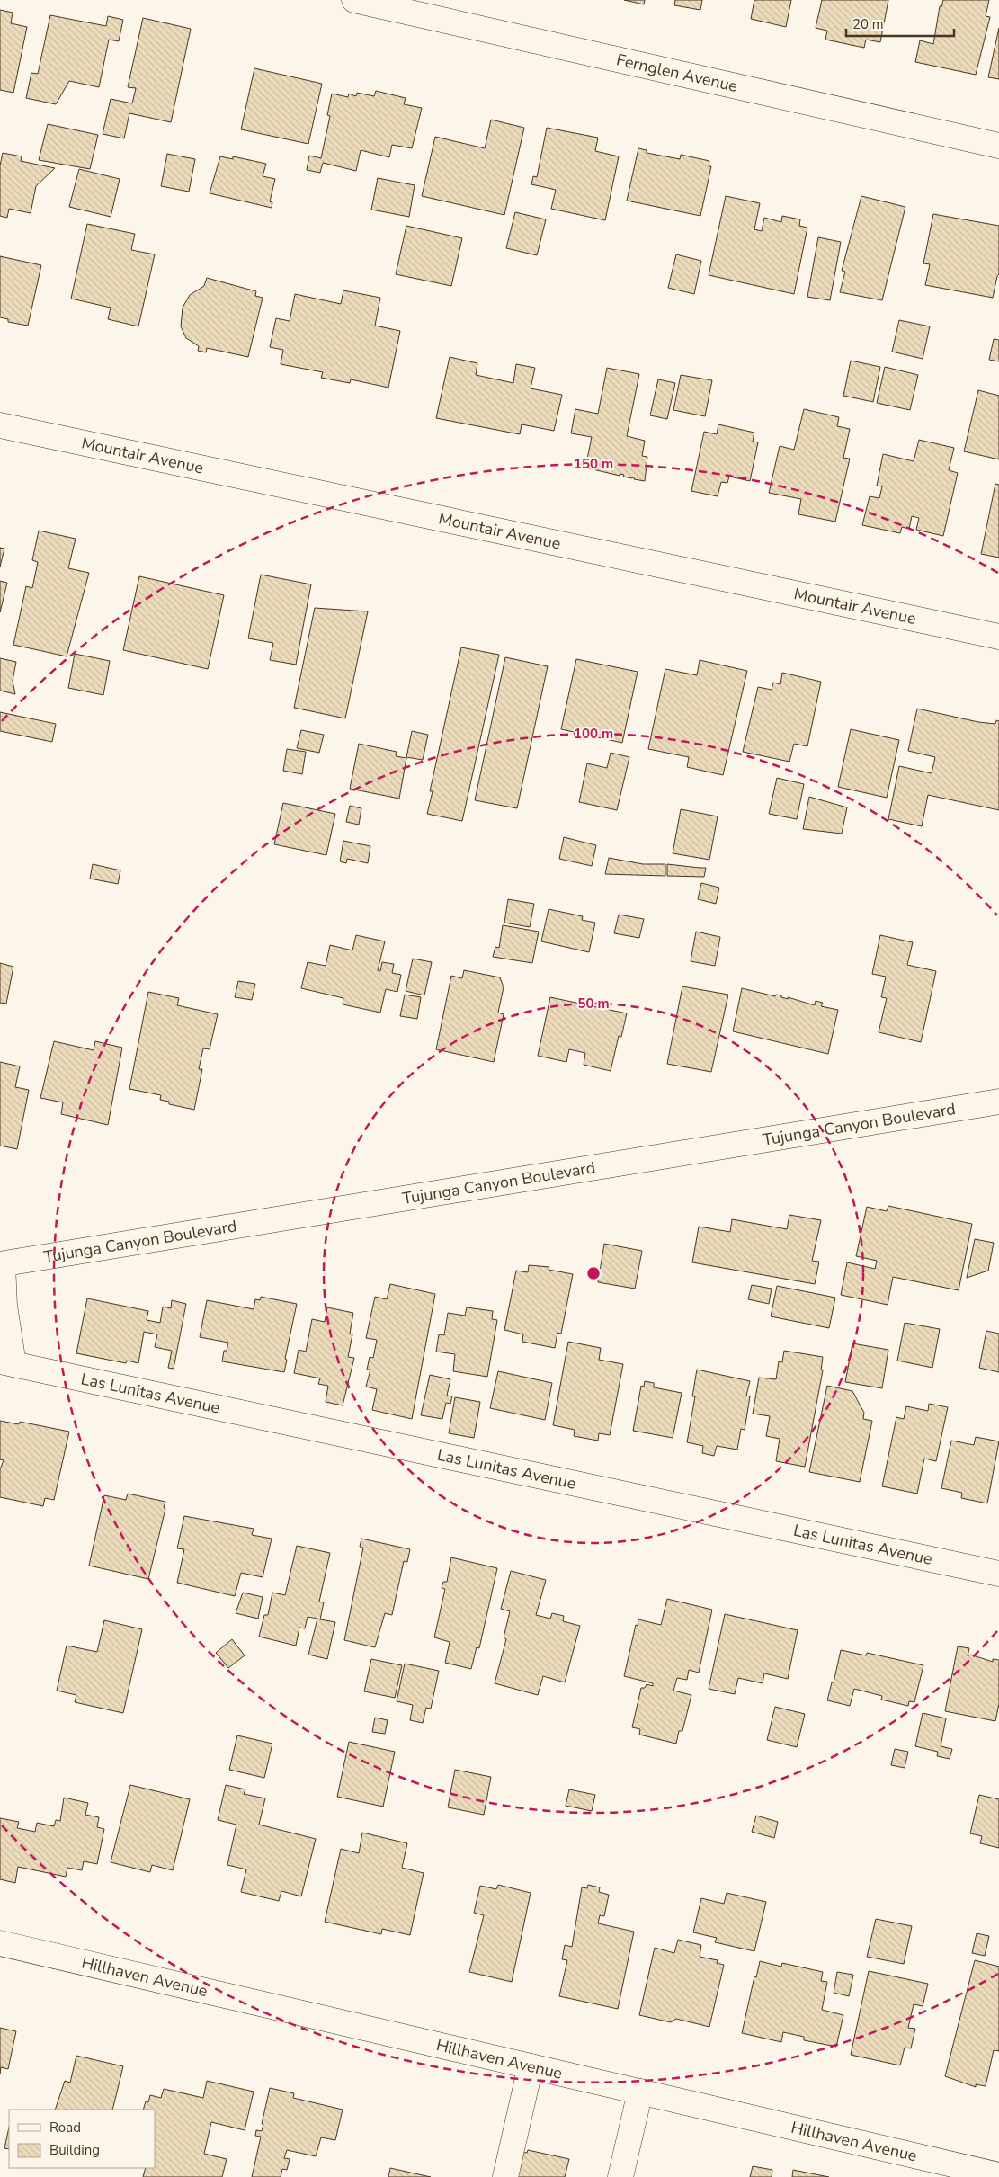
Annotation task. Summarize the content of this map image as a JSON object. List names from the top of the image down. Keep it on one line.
{"streets":{"street":["Fernglen Avenue","Mountair Avenue","Tujunga Canyon Boulevard","Las Lunitas Avenue","Hillhaven Avenue"]},"crossings":[["Tujunga Canyon Boulevard","Las Lunitas Avenue"]],"legend":["Road","Building"],"scale_bar":"20 m","rings":["150 m","100 m","50 m"]}
